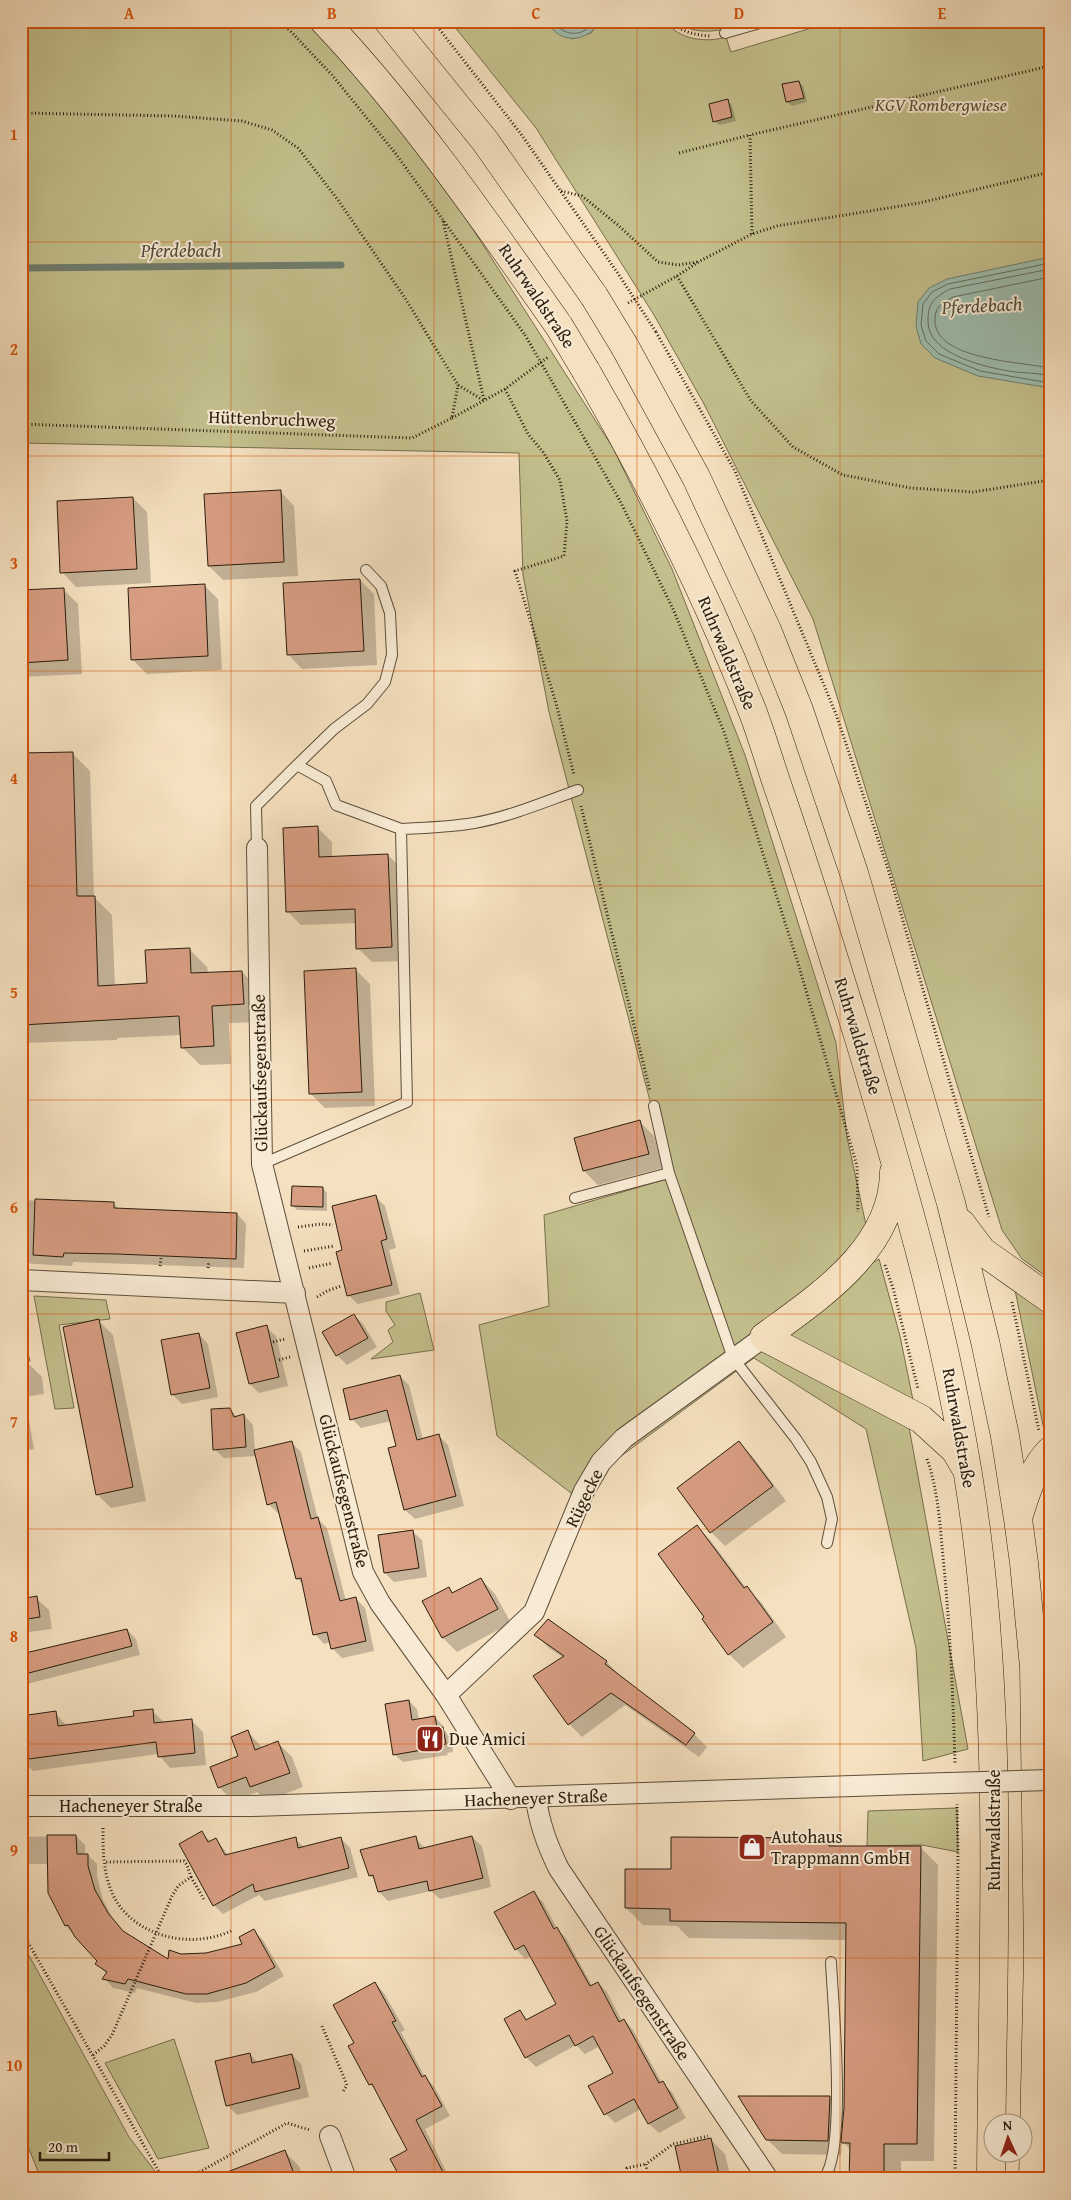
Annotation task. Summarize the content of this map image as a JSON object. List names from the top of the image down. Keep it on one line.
{"streets":{"highway":["Ruhrwaldstraße"],"street":["Glückaufsegenstraße","Rügecke","Hacheneyer Straße"],"path":["Hüttenbruchweg"]},"crossings":[["Glückaufsegenstraße","Rügecke"],["Glückaufsegenstraße","Hacheneyer Straße"]],"water":["Pferdebach"],"parks":["KGV Rombergwiese"],"places":{"restaurant":["Due Amici"],"shop":["Autohaus Trappmann GmbH"]},"scale_bar":"20 m","north":"top","grid":{"columns":["A","B","C","D","E"],"rows":["1","2","3","4","5","6","7","8","9","10"]}}
